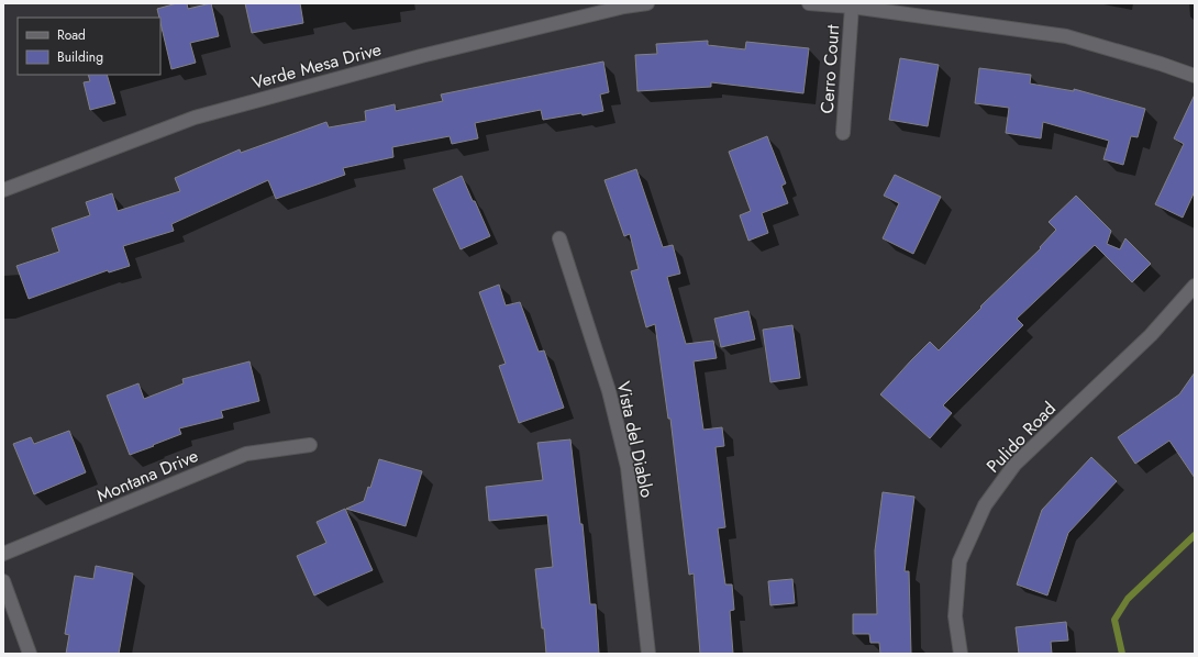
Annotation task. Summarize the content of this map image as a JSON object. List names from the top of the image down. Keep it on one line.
{"streets":{"street":["Verde Mesa Drive","Cerro Court","Pulido Road","Vista del Diablo","Montana Drive"]},"legend":["Road","Building"]}
